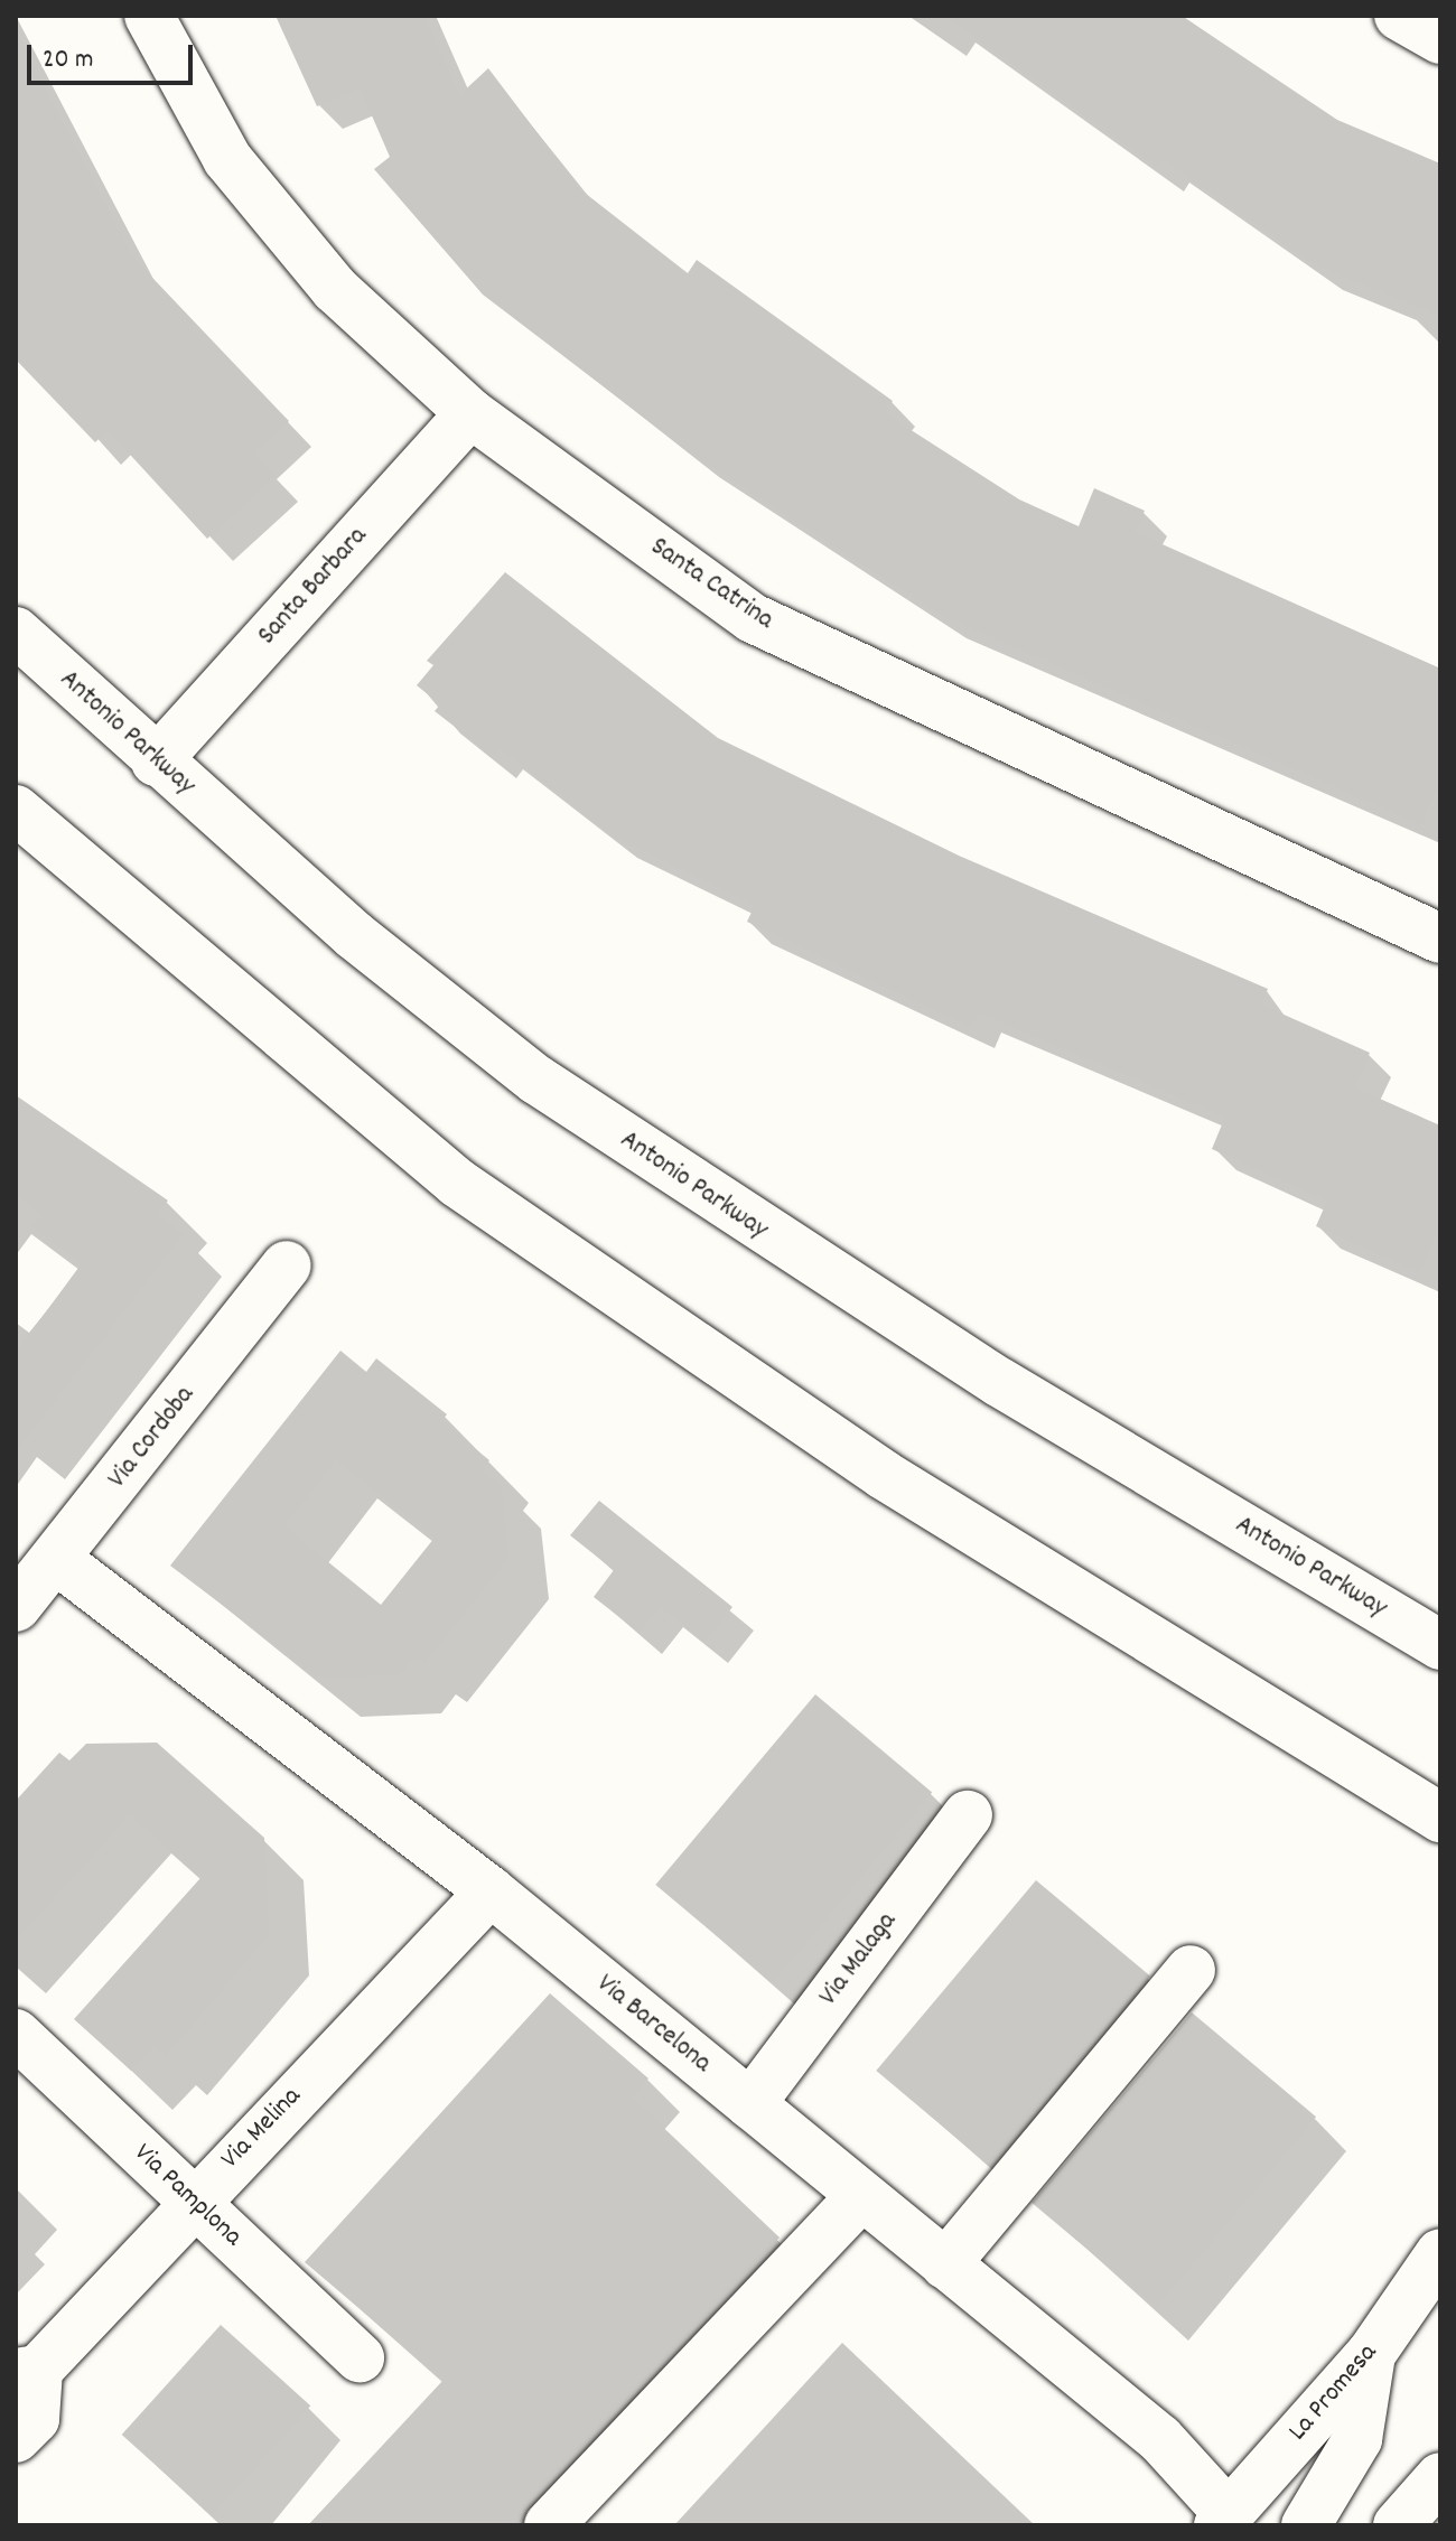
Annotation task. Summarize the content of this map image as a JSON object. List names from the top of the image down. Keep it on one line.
{"streets":{"street":["Santa Catrina","Santa Barbara","Antonio Parkway","Via Cordoba","Via Malaga","Via Barcelona","Via Melina","Via Pamplona","La Promesa"]},"crossings":[["Santa Catrina","Santa Barbara"],["Santa Barbara","Antonio Parkway"],["Via Cordoba","Via Barcelona"],["Via Malaga","Via Barcelona"],["Via Barcelona","Via Melina"],["Via Barcelona","La Promesa"],["Via Melina","Via Pamplona"]],"scale_bar":"20 m"}
